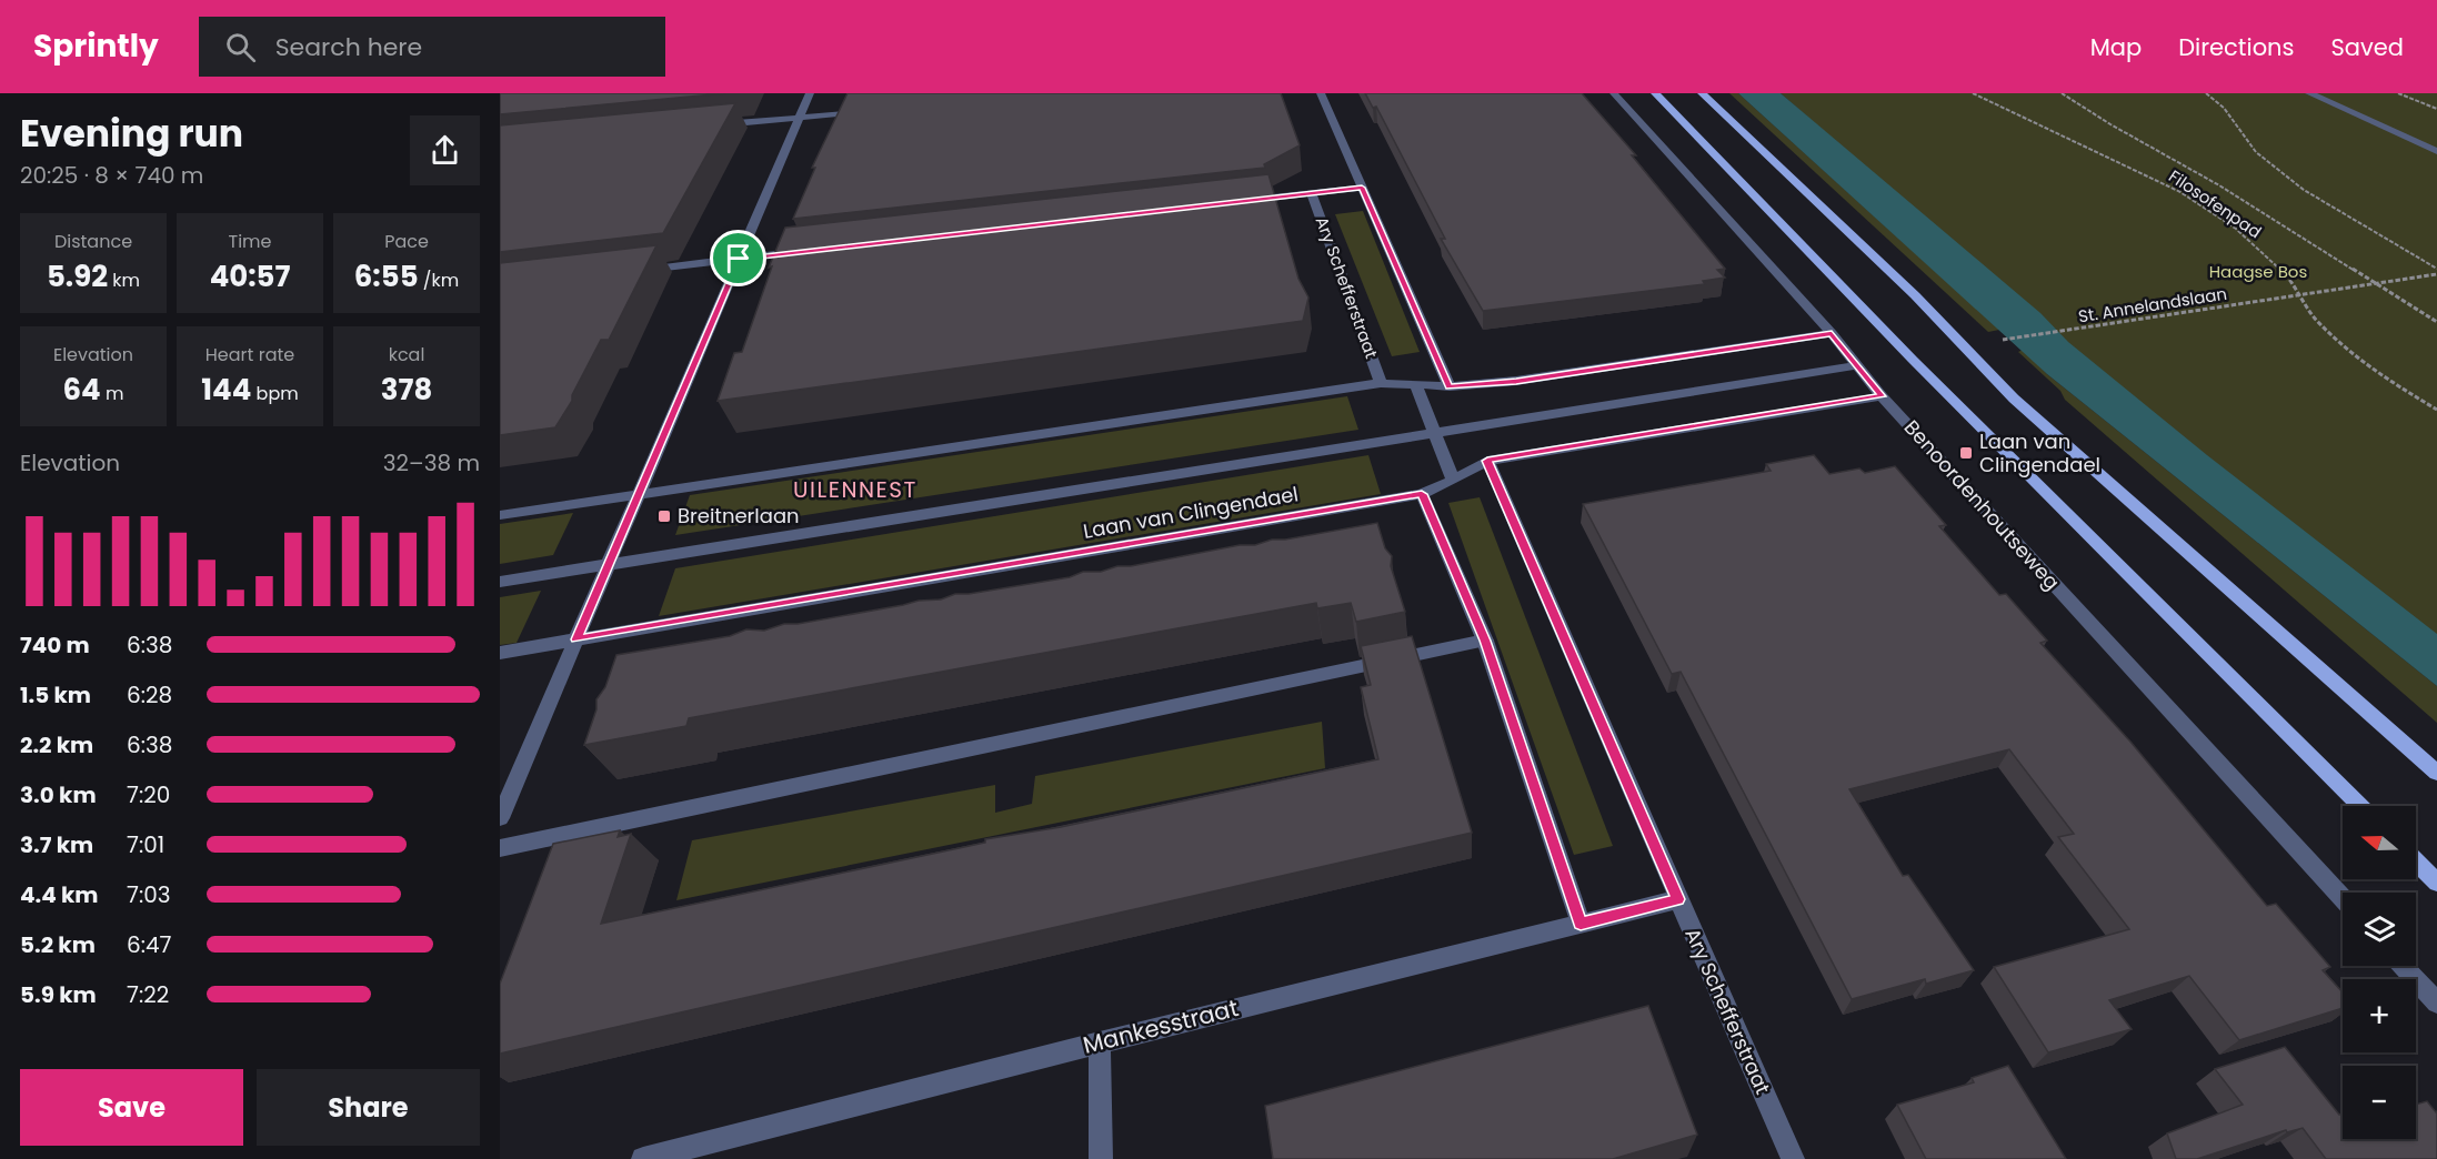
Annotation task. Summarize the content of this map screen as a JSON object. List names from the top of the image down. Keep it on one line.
{"streets":{"street":["Ary Schefferstraat","Benoordenhoutseweg","Laan van Clingendael","Mankesstraat"],"path":["Filosofenpad","St. Annelandslaan"]},"crossings":[["Filosofenpad","St. Annelandslaan"],["Ary Schefferstraat","Laan van Clingendael"],["Ary Schefferstraat","Mankesstraat"],["Benoordenhoutseweg","Laan van Clingendael"]],"districts":["UILENNEST"],"parks":["Haagse Bos"],"places":{"transit":["Laan van Clingendael","Breitnerlaan"]},"north":"left","page":{"header":"Sprintly","search":"Search here","nav":["Map","Directions","Saved"],"heading":["Evening run","20:25 · 8 × 740 m"],"stats":[["Distance","5.92 km"],["Time","40:57"],["Pace","6:55 /km"],["Elevation","64 m"],["Heart rate","144 bpm"],["kcal","378"]],"chart":["Elevation","32–38 m"],"list":[{"name":"740 m","note":"6:38"},{"name":"1.5 km","note":"6:28"},{"name":"2.2 km","note":"6:38"},{"name":"3.0 km","note":"7:20"},{"name":"3.7 km","note":"7:01"},{"name":"4.4 km","note":"7:03"},{"name":"5.2 km","note":"6:47"},{"name":"5.9 km","note":"7:22"}],"map_buttons":["+","−"],"buttons":["Save","Share"]}}
